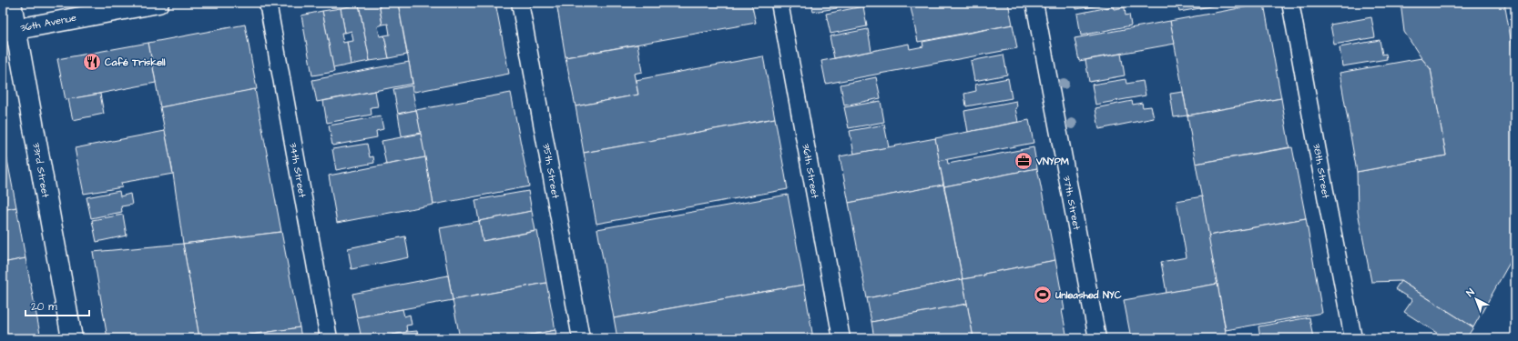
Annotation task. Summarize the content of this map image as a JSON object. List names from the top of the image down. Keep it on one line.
{"streets":{"main road":["36th Avenue","33rd Street"],"street":["34th Street","35th Street","36th Street","38th Street","37th Street"]},"crossings":[["36th Avenue","33rd Street"]],"places":{"restaurant":["Café Triskell"],"office":["VNYPM"],"sports":["Unleashed NYC"]},"scale_bar":"20 m","north":"top left"}
